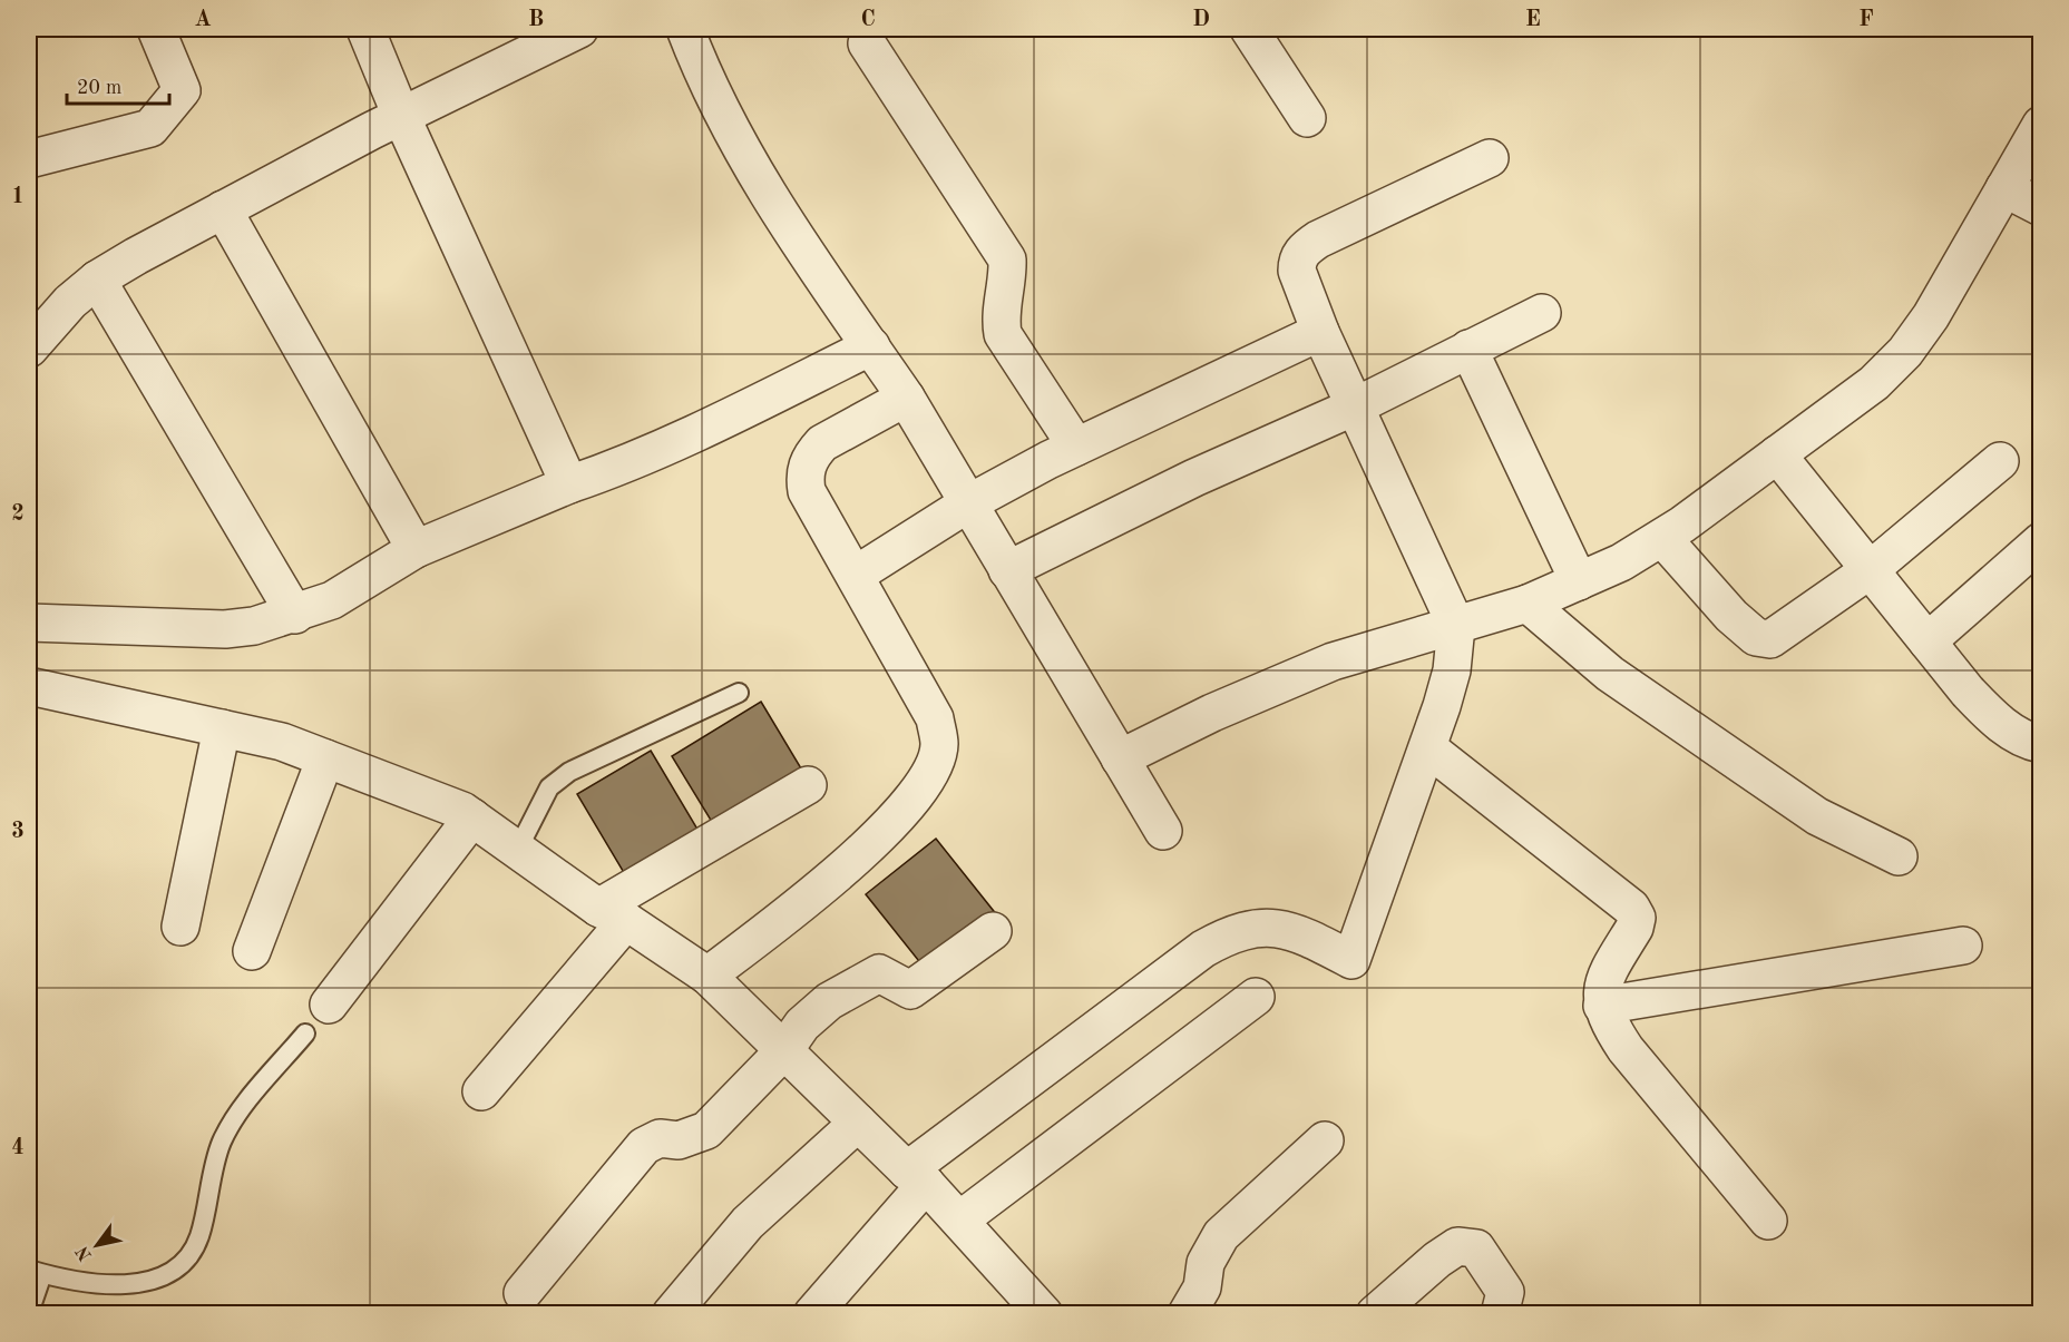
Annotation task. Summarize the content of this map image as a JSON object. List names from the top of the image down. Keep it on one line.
{"scale_bar":"20 m","north":"bottom left","grid":{"columns":["A","B","C","D","E","F"],"rows":["1","2","3","4"]}}
